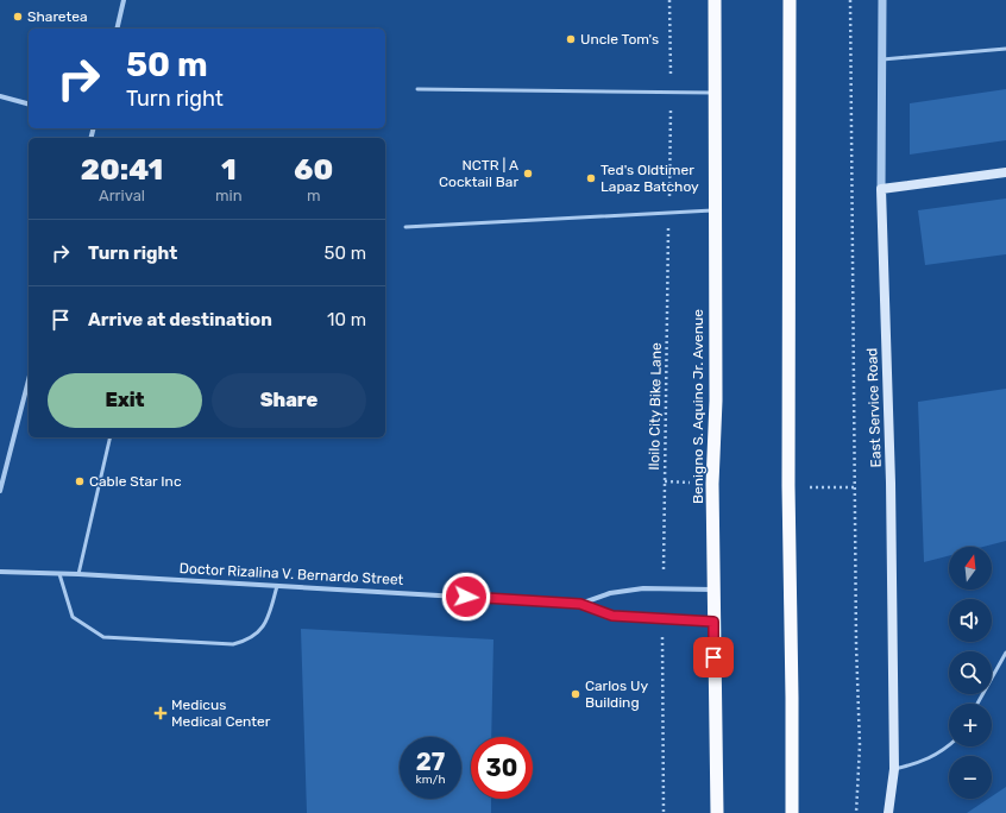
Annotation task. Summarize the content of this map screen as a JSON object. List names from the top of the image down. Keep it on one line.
{"streets":{"highway":["Benigno S. Aquino Jr. Avenue"],"main road":["East Service Road"],"street":["Doctor Rizalina V. Bernardo Street"],"path":["Iloilo City Bike Lane"]},"crossings":[["Iloilo City Bike Lane","Doctor Rizalina V. Bernardo Street"],["Benigno S. Aquino Jr. Avenue","Doctor Rizalina V. Bernardo Street"]],"places":{"other":["Sharetea","Uncle Tom's","NCTR | A Cocktail Bar","Ted's Oldtimer Lapaz Batchoy","Cable Star Inc","Carlos Uy Building"],"health":["Medicus Medical Center"]},"north":"top","page":{"turn":["50 m","Turn right"],"eta":["20:41","Arrival","1","min","60","m"],"list":[{"name":"Turn right","value":"50 m"},{"name":"Arrive at destination","value":"10 m"}],"buttons":["Exit","Share"],"map_buttons":["+","−"],"speed":"27 km/h","limit":"30"}}
